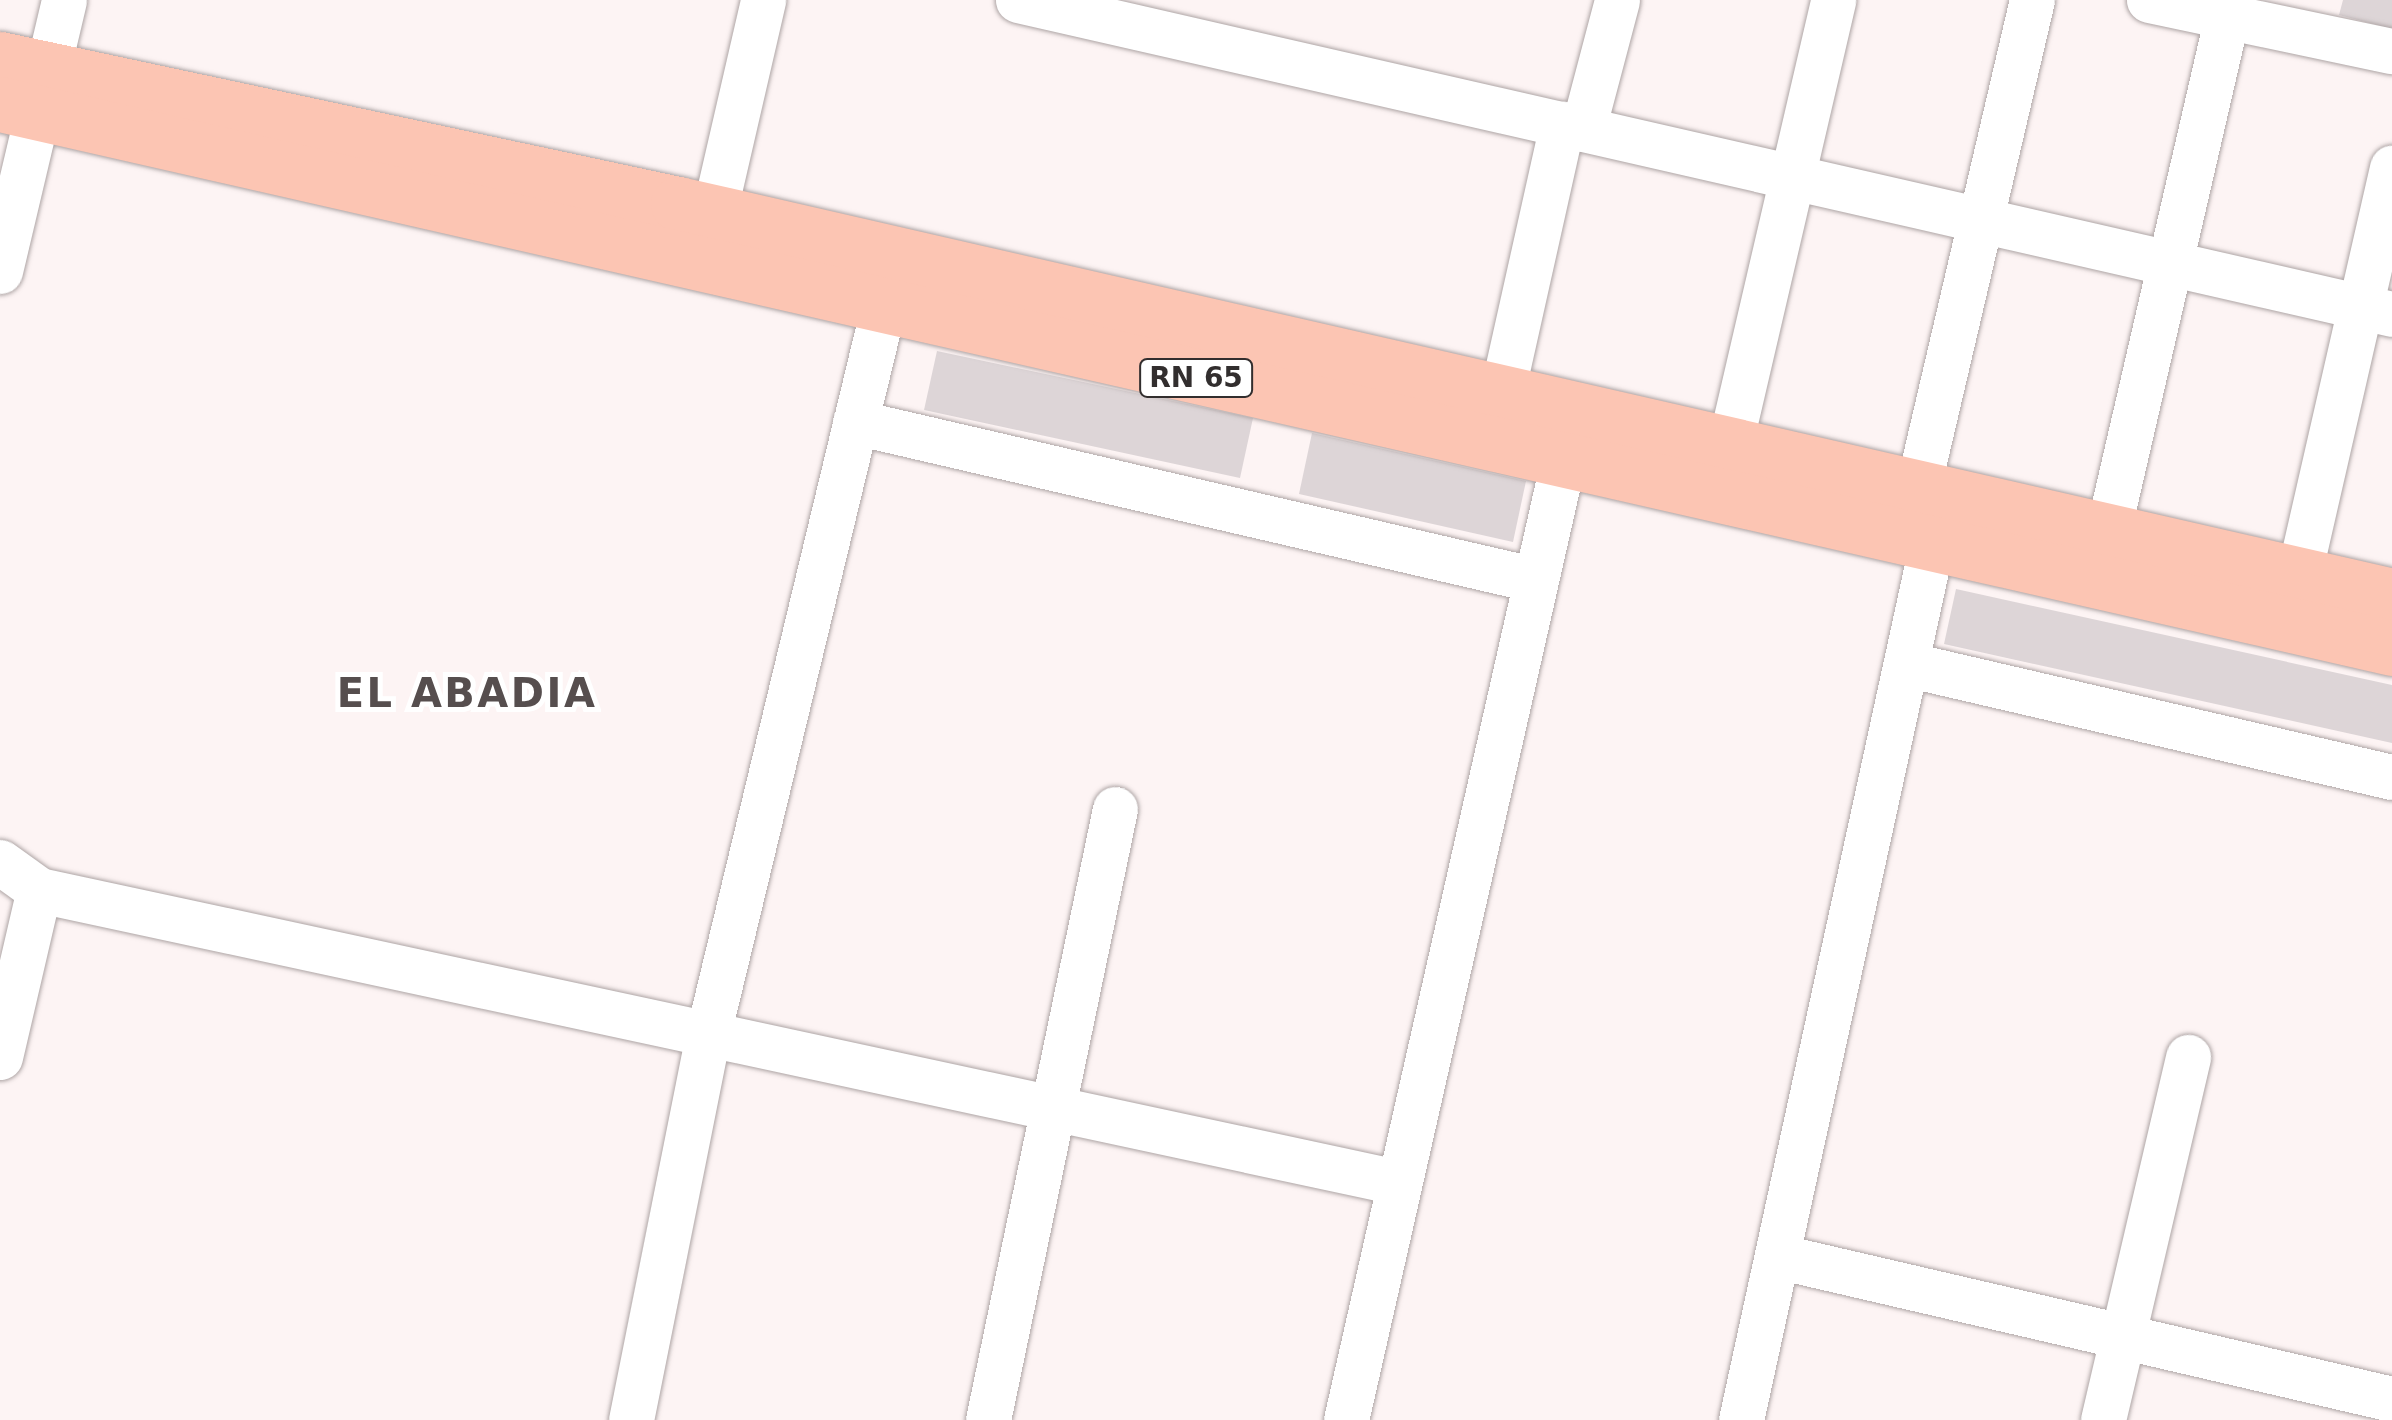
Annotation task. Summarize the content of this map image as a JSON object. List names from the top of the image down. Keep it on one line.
{"streets":{"main road":["RN 65"]},"districts":["EL ABADIA"]}
